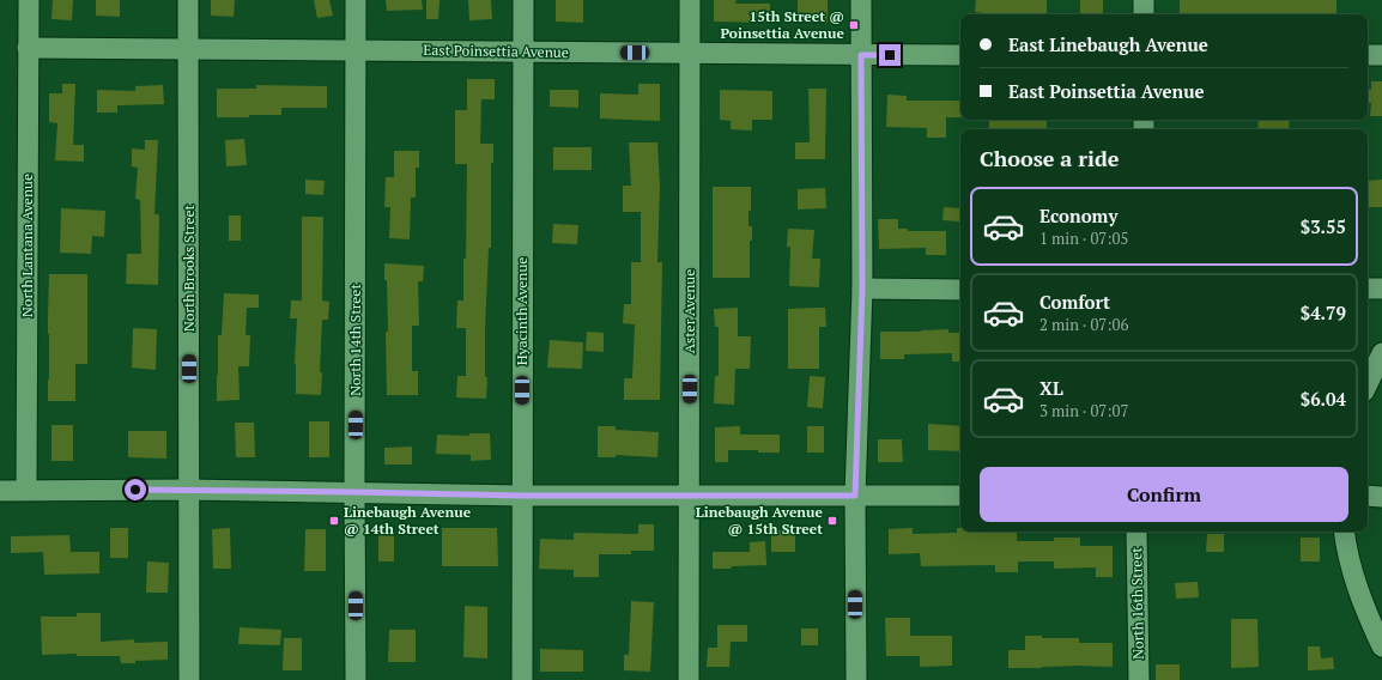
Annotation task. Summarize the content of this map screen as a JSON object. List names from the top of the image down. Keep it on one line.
{"streets":{"street":["East Poinsettia Avenue","North Lantana Avenue","North Brooks Street","Hyacinth Avenue","Aster Avenue","North 14th Street","North 16th Street"]},"crossings":[["East Poinsettia Avenue","North Lantana Avenue"],["East Poinsettia Avenue","North Brooks Street"],["East Poinsettia Avenue","Hyacinth Avenue"],["East Poinsettia Avenue","Aster Avenue"],["East Poinsettia Avenue","North 14th Street"]],"places":{"transit":["15th Street @ Poinsettia Avenue","Linebaugh Avenue @ 14th Street","Linebaugh Avenue @ 15th Street"]},"page":{"banner":["East Linebaugh Avenue","East Poinsettia Avenue"],"heading":"Choose a ride","list":[{"name":"Economy","note":"1 min · 07:05","value":"$3.55"},{"name":"Comfort","note":"2 min · 07:06","value":"$4.79"},{"name":"XL","note":"3 min · 07:07","value":"$6.04"}],"buttons":"Confirm"}}
